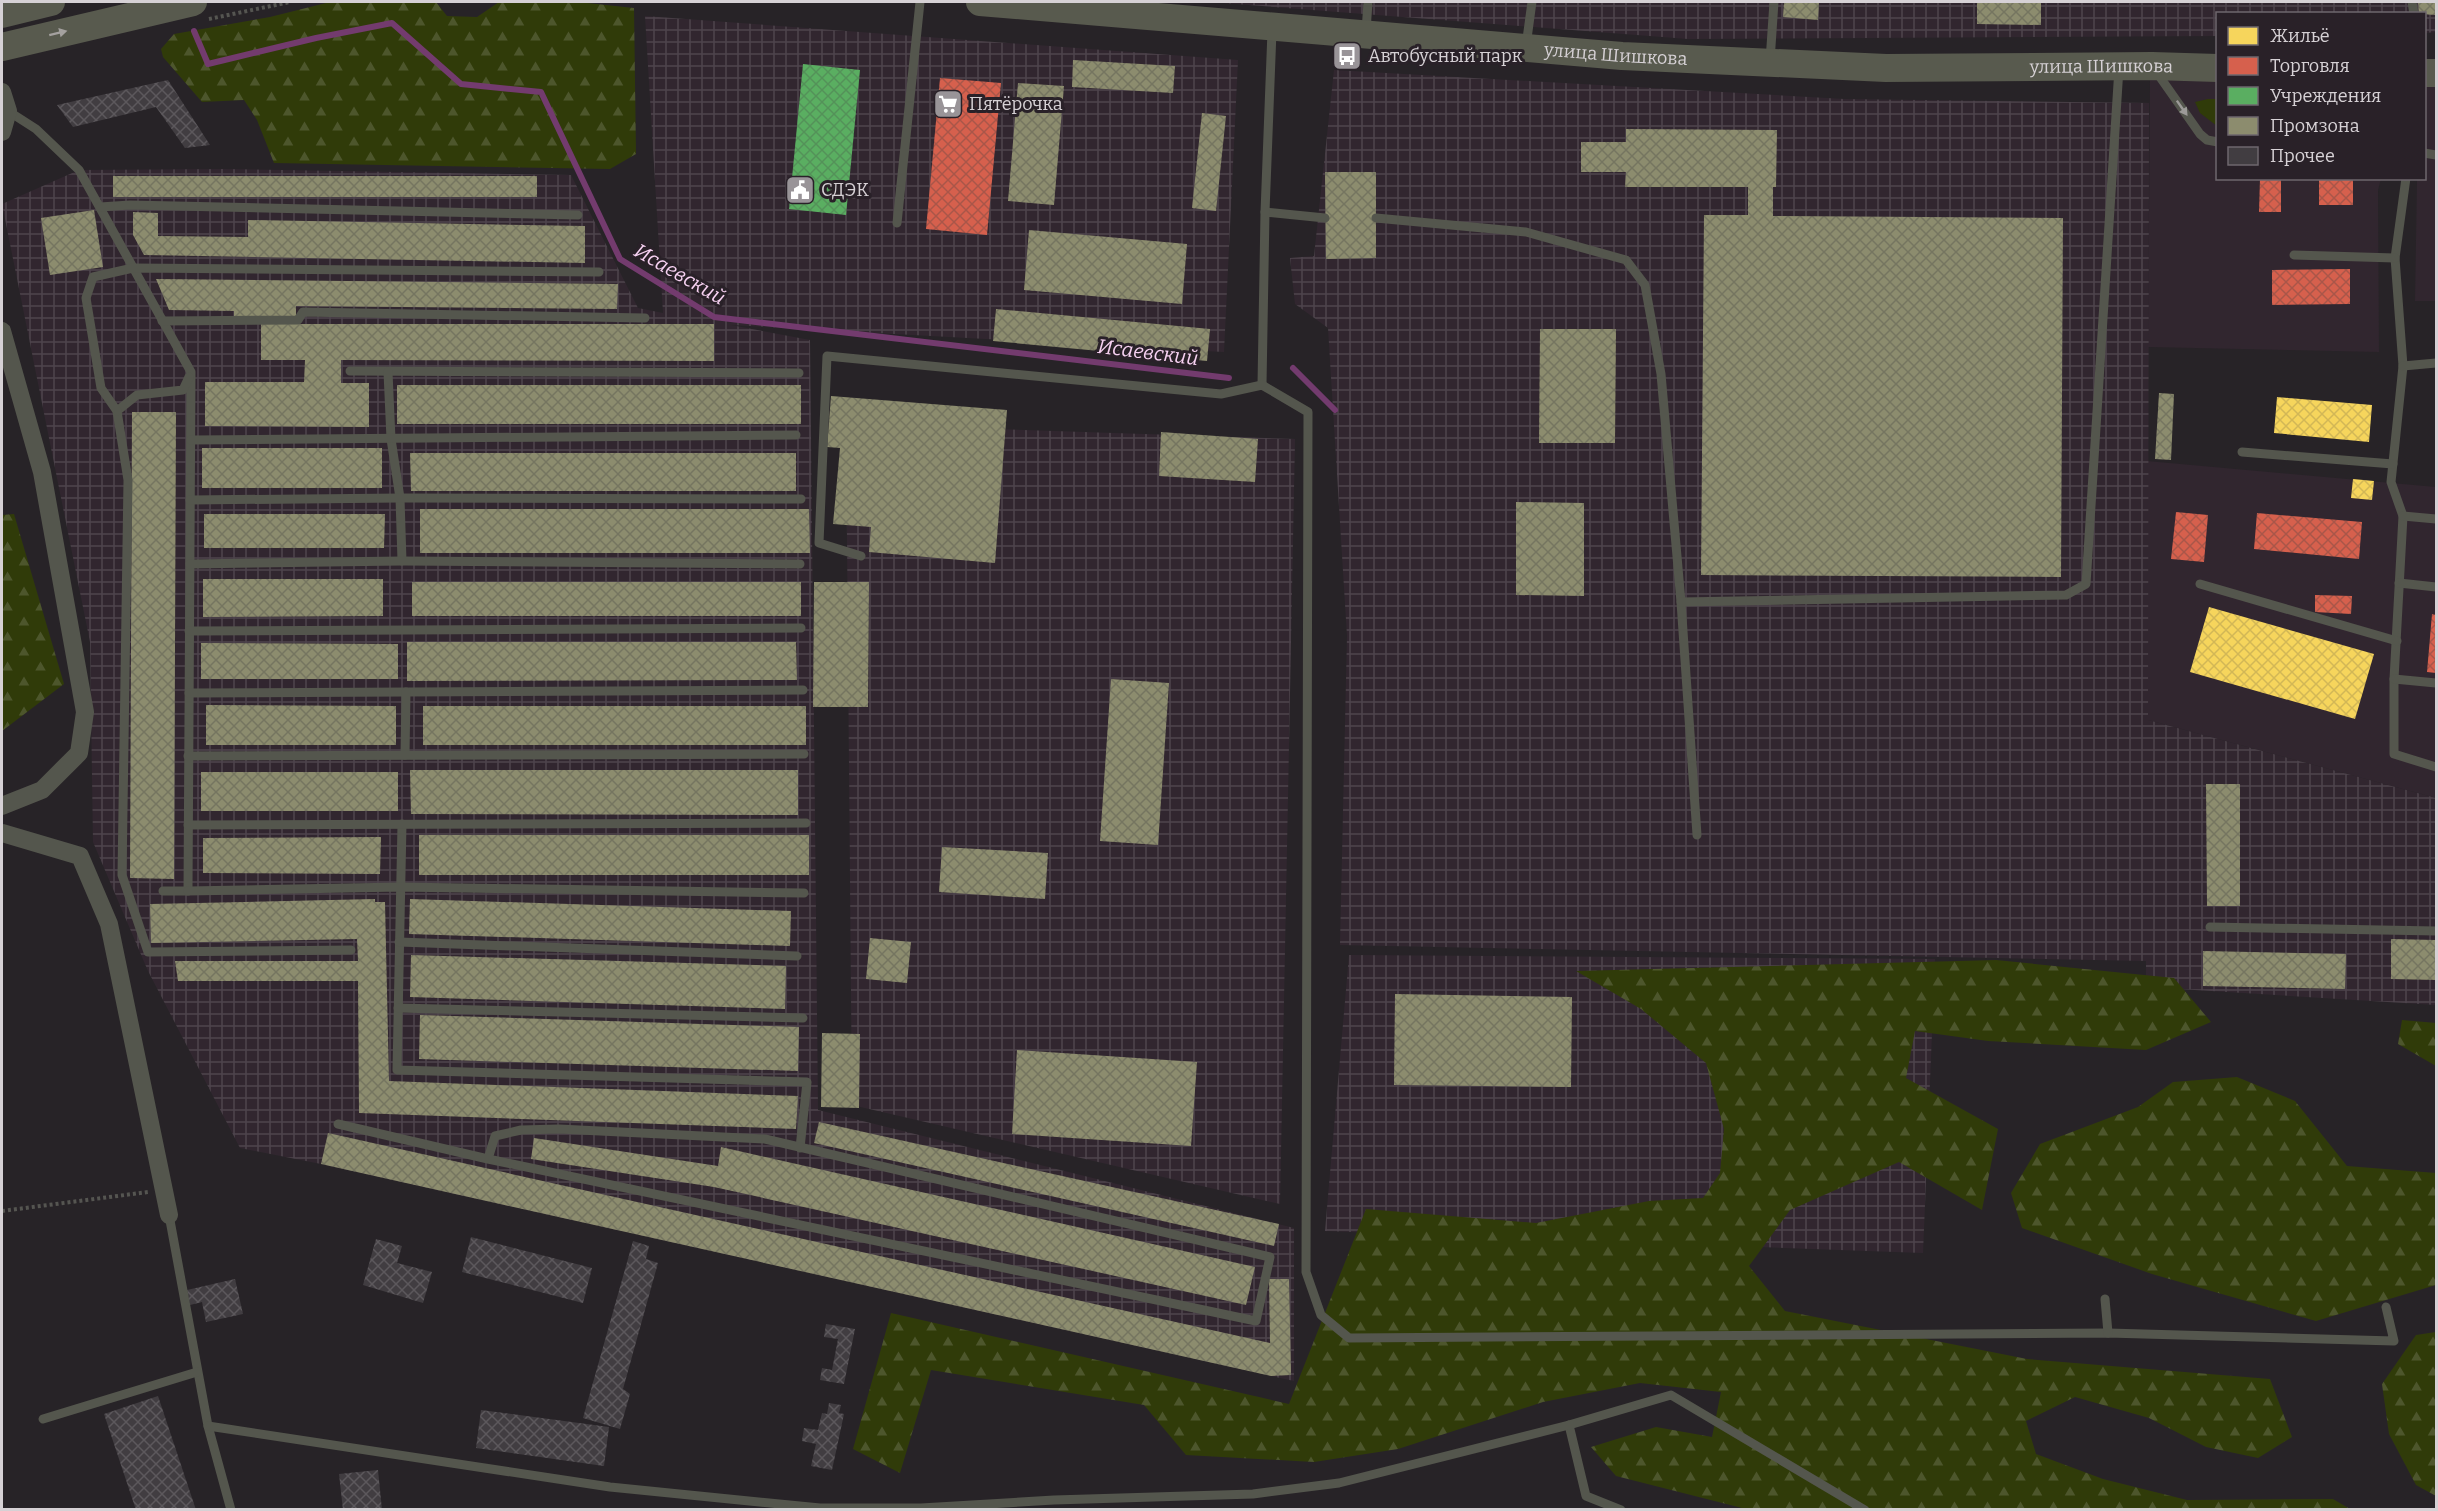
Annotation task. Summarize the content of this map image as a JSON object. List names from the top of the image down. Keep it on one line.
{"streets":{"main road":["улица Шишкова"]},"water":["Исаевский"],"places":{"bus stop":["Автобусный парк"],"supermarket":["Пятёрочка"],"public building":["СДЭК"]},"legend":["Жильё","Торговля","Учреждения","Промзона","Прочее"]}
